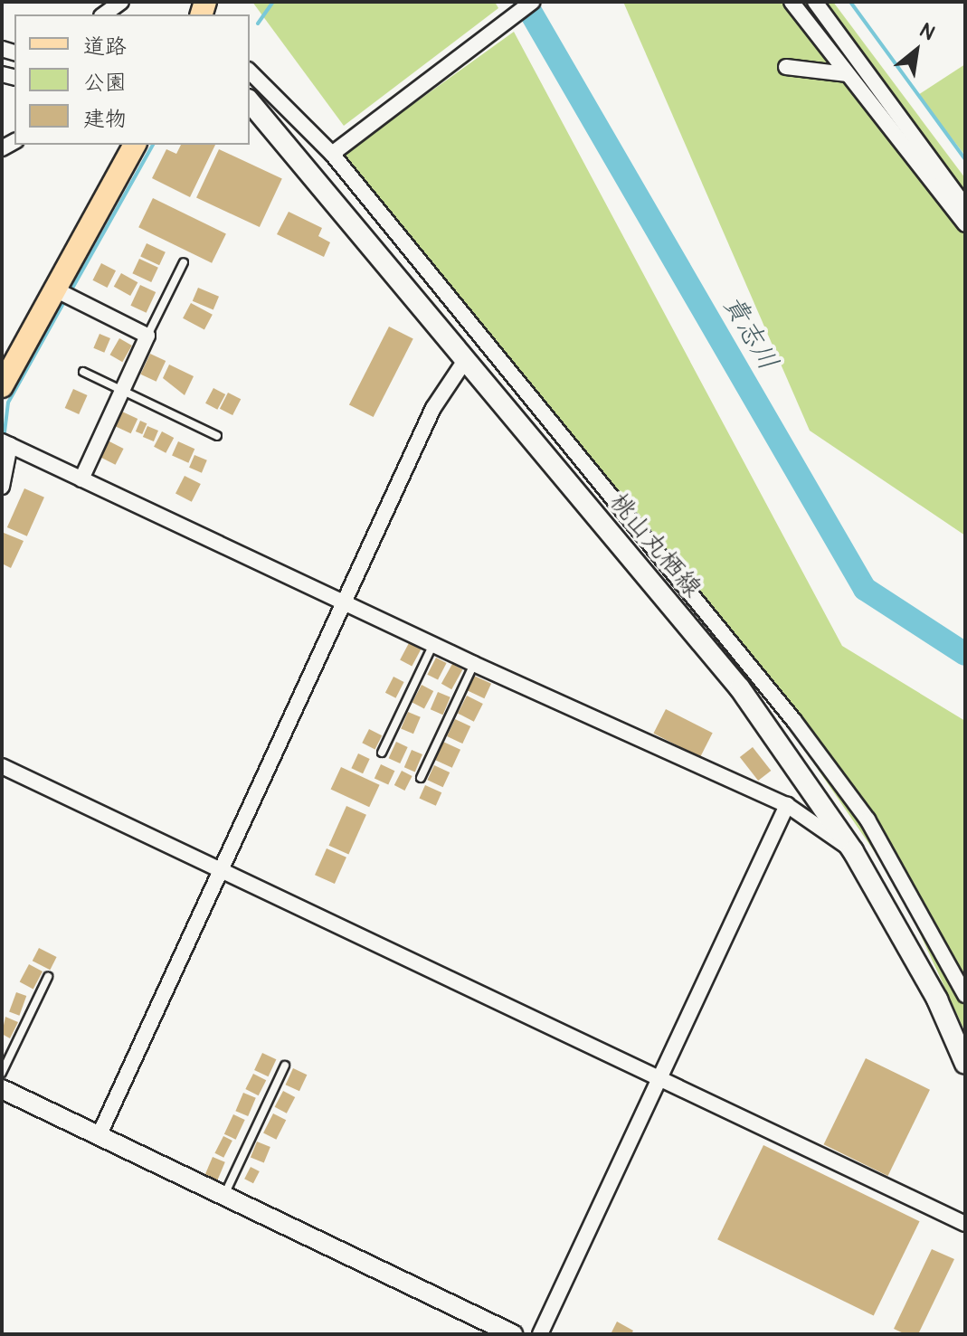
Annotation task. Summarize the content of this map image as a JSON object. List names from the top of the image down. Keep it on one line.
{"streets":{"main road":["桃山丸栖線"]},"water":["貴志川"],"legend":["道路","公園","建物"],"north":"top right"}
